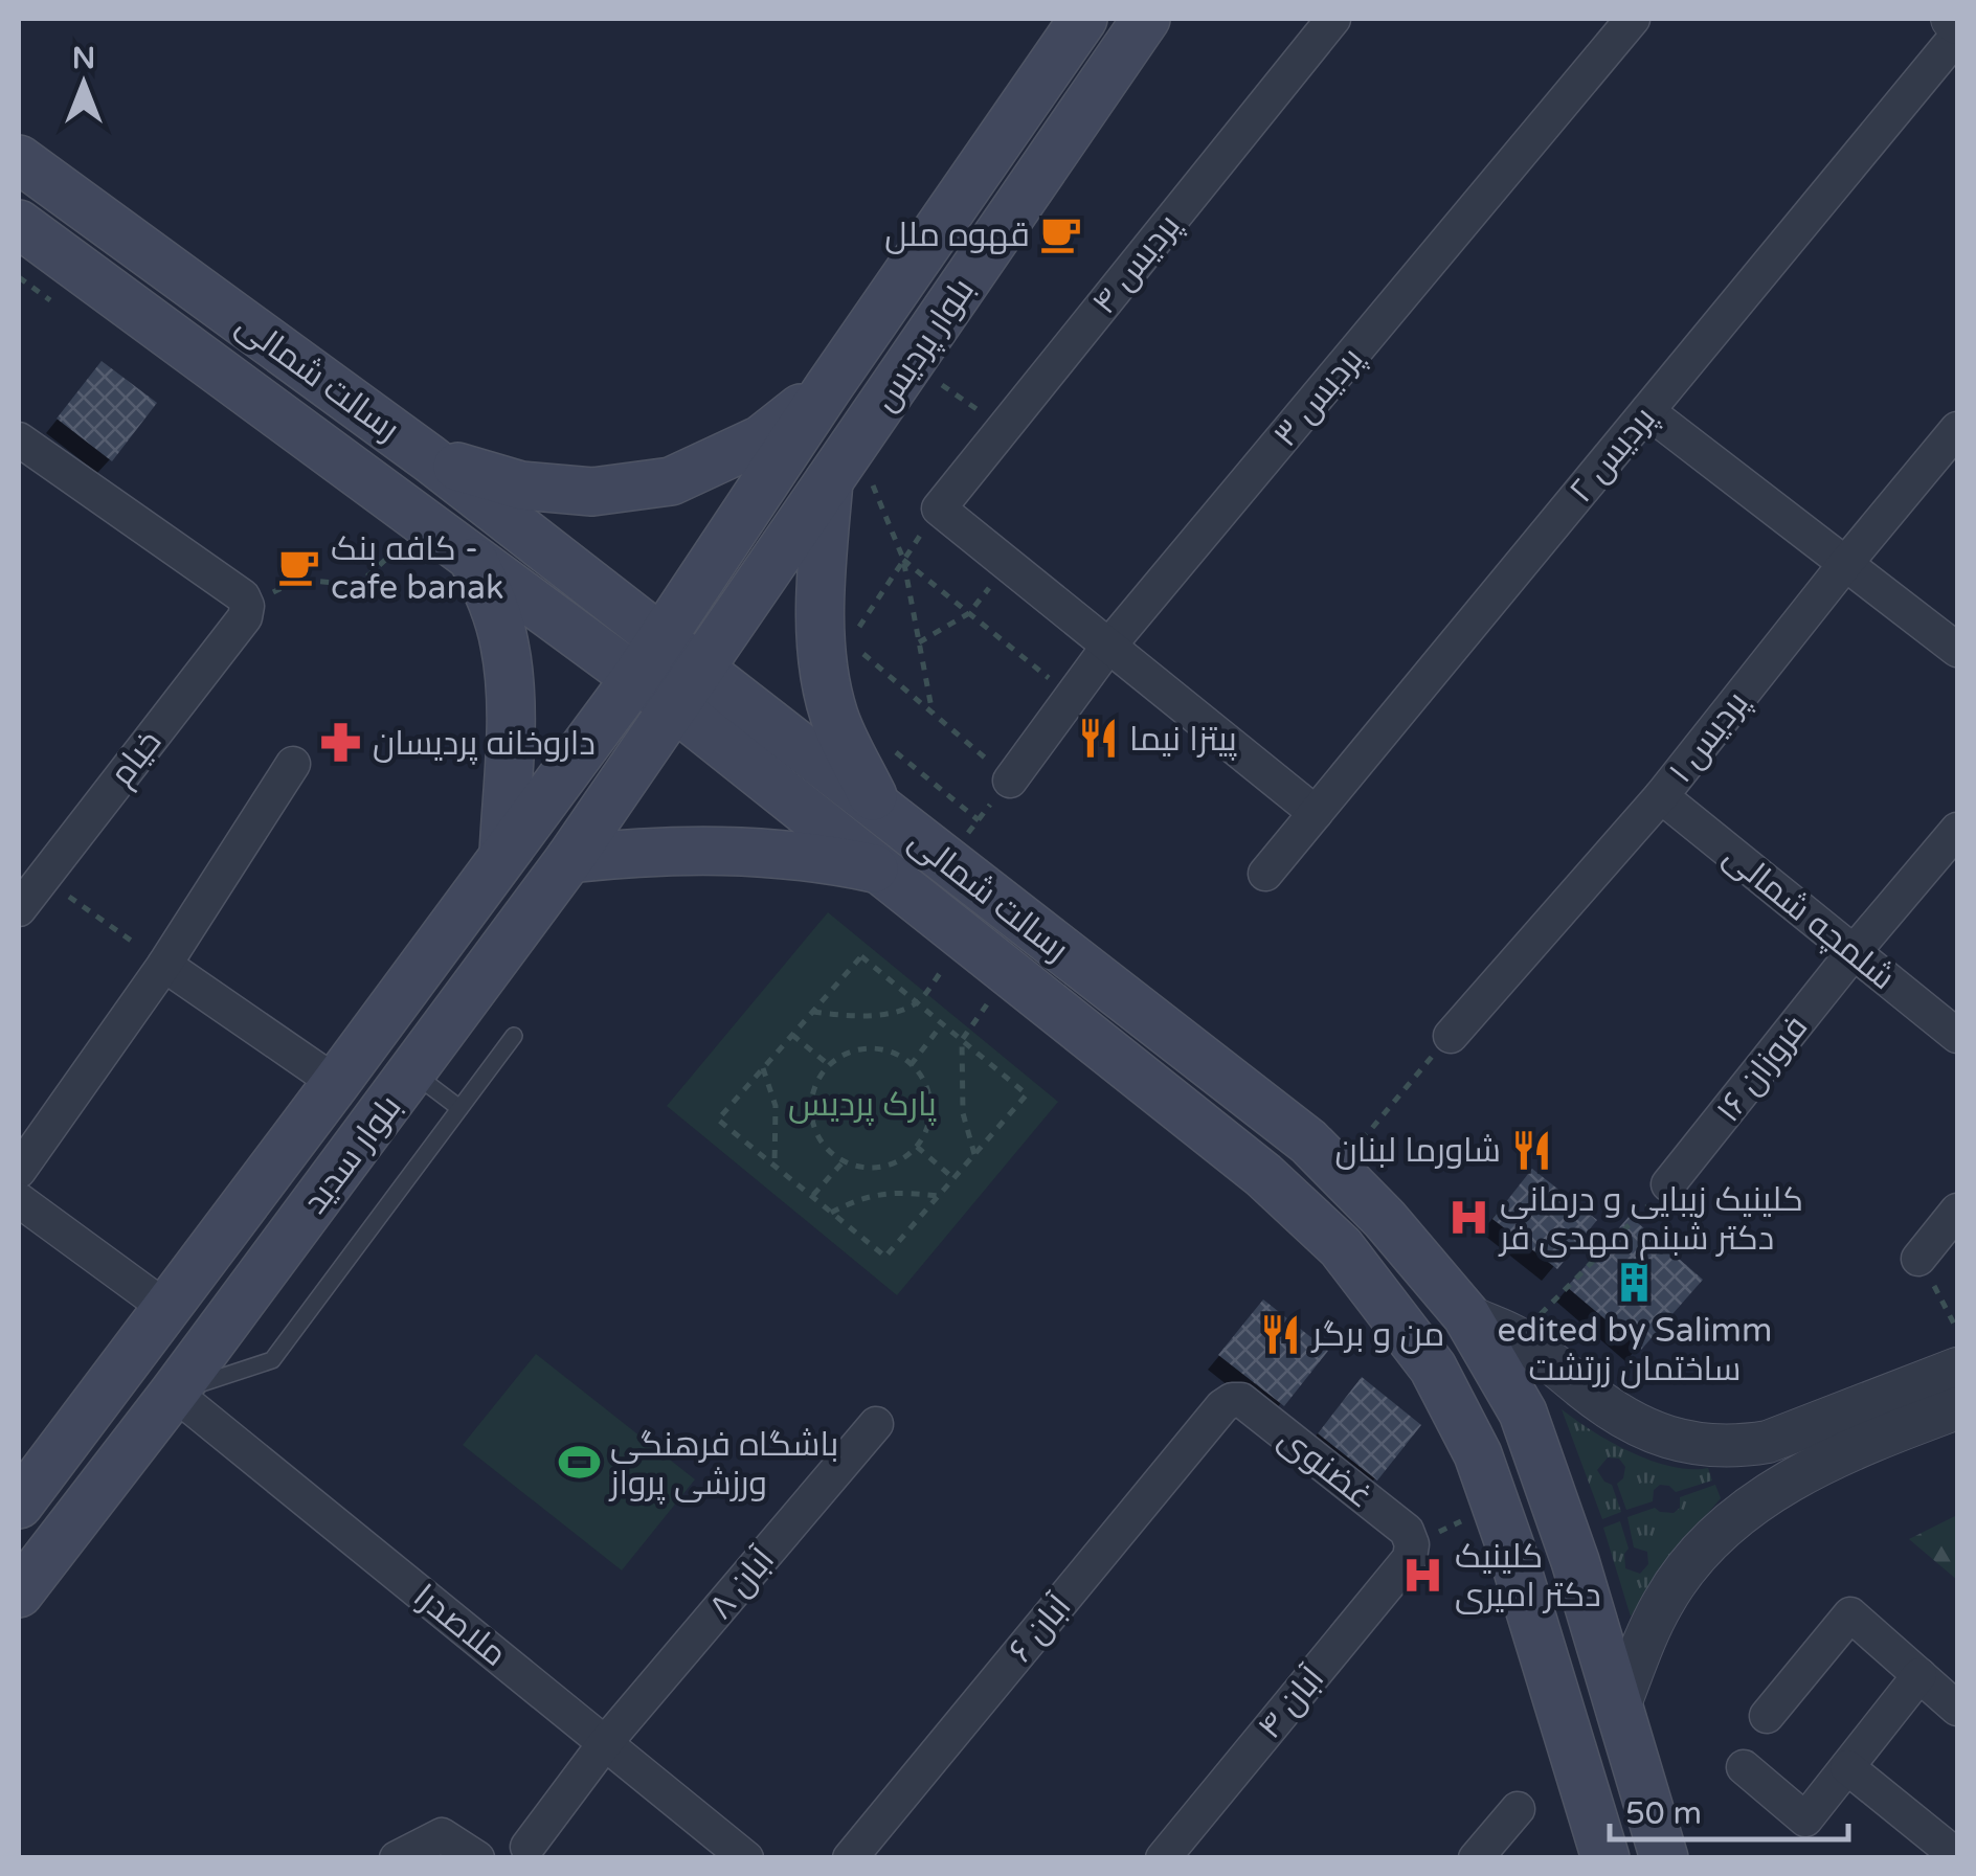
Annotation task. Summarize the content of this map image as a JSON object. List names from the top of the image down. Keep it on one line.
{"streets":{"main road":["بلوار پردیس","رسالت شمالی","بلوار سدید"],"street":["پردیس ۴","پردیس ۳","پردیس ۲","پردیس ۱","خیام","شلمچه شمالی","فروزان ۱۶","غضنوی","آبان ۸","ملاصدرا","آبان ۶","آبان ۴"]},"crossings":[["بلوار پردیس","رسالت شمالی"],["بلوار پردیس","بلوار سدید"],["رسالت شمالی","بلوار سدید"],["پردیس ۱","شلمچه شمالی"],["شلمچه شمالی","فروزان ۱۶"],["بلوار سدید","ملاصدرا"],["غضنوی","آبان ۶"],["غضنوی","آبان ۴"],["آبان ۸","ملاصدرا"]],"parks":["پارک پردیس"],"places":{"cafe":["قهوه ملل","کافه بنک - cafe banak"],"restaurant":["پیتزا نیما","شاورما لبنان","من و برگر"],"pharmacy":["داروخانه پردیسان"],"hospital":["کلینیک زیبایی و درمانی دکتر شبنم مهدی فر","کلینیک دکتر امیری"],"building":["edited by Salimm ساختمان زرتشت"],"sports":["باشگاه فرهنگی ورزشی پرواز"]},"scale_bar":"50 m","north":"top"}
